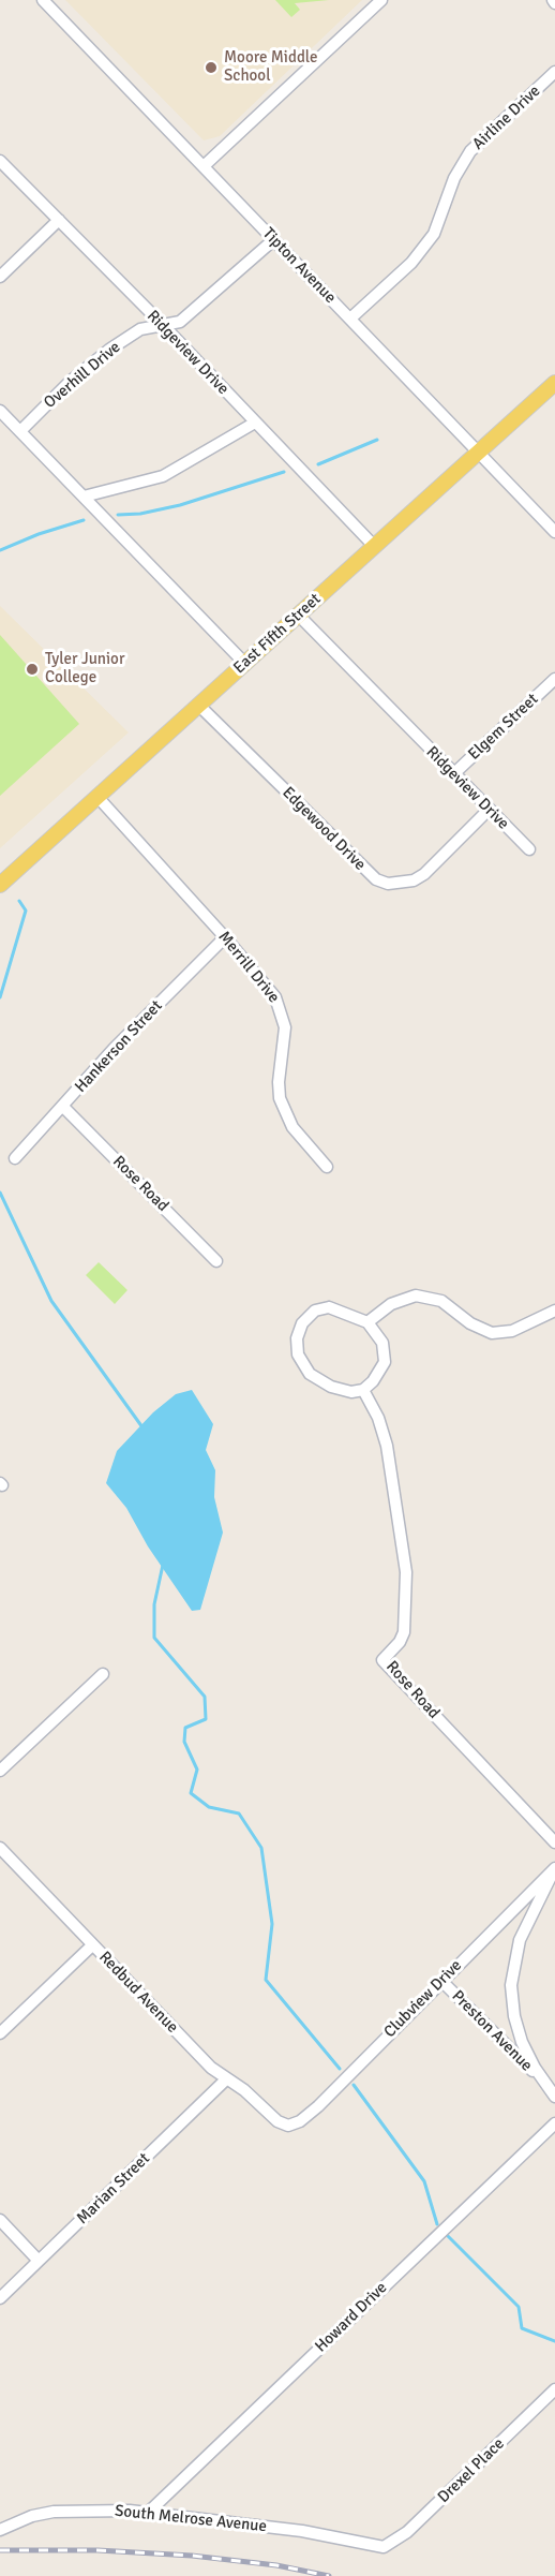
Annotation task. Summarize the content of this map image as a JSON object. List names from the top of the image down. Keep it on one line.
{"streets":{"main road":["East Fifth Street"],"street":["Airline Drive","Tipton Avenue","Ridgeview Drive","Overhill Drive","Elgem Street","Edgewood Drive","Merrill Drive","Hankerson Street","Rose Road","Redbud Avenue","Clubview Drive","Preston Avenue","Marian Street","Howard Drive","Drexel Place","South Melrose Avenue"]},"crossings":[["Airline Drive","Tipton Avenue"],["Tipton Avenue","Overhill Drive"],["Tipton Avenue","East Fifth Street"],["Ridgeview Drive","Overhill Drive"],["Ridgeview Drive","East Fifth Street"],["Ridgeview Drive","Elgem Street"],["Ridgeview Drive","Edgewood Drive"],["East Fifth Street","Edgewood Drive"],["East Fifth Street","Merrill Drive"],["Merrill Drive","Hankerson Street"],["Hankerson Street","Rose Road"],["Redbud Avenue","Clubview Drive"],["Redbud Avenue","Marian Street"],["Clubview Drive","Preston Avenue"],["Howard Drive","South Melrose Avenue"],["Drexel Place","South Melrose Avenue"]],"places":["Moore Middle School","Tyler Junior College"]}
